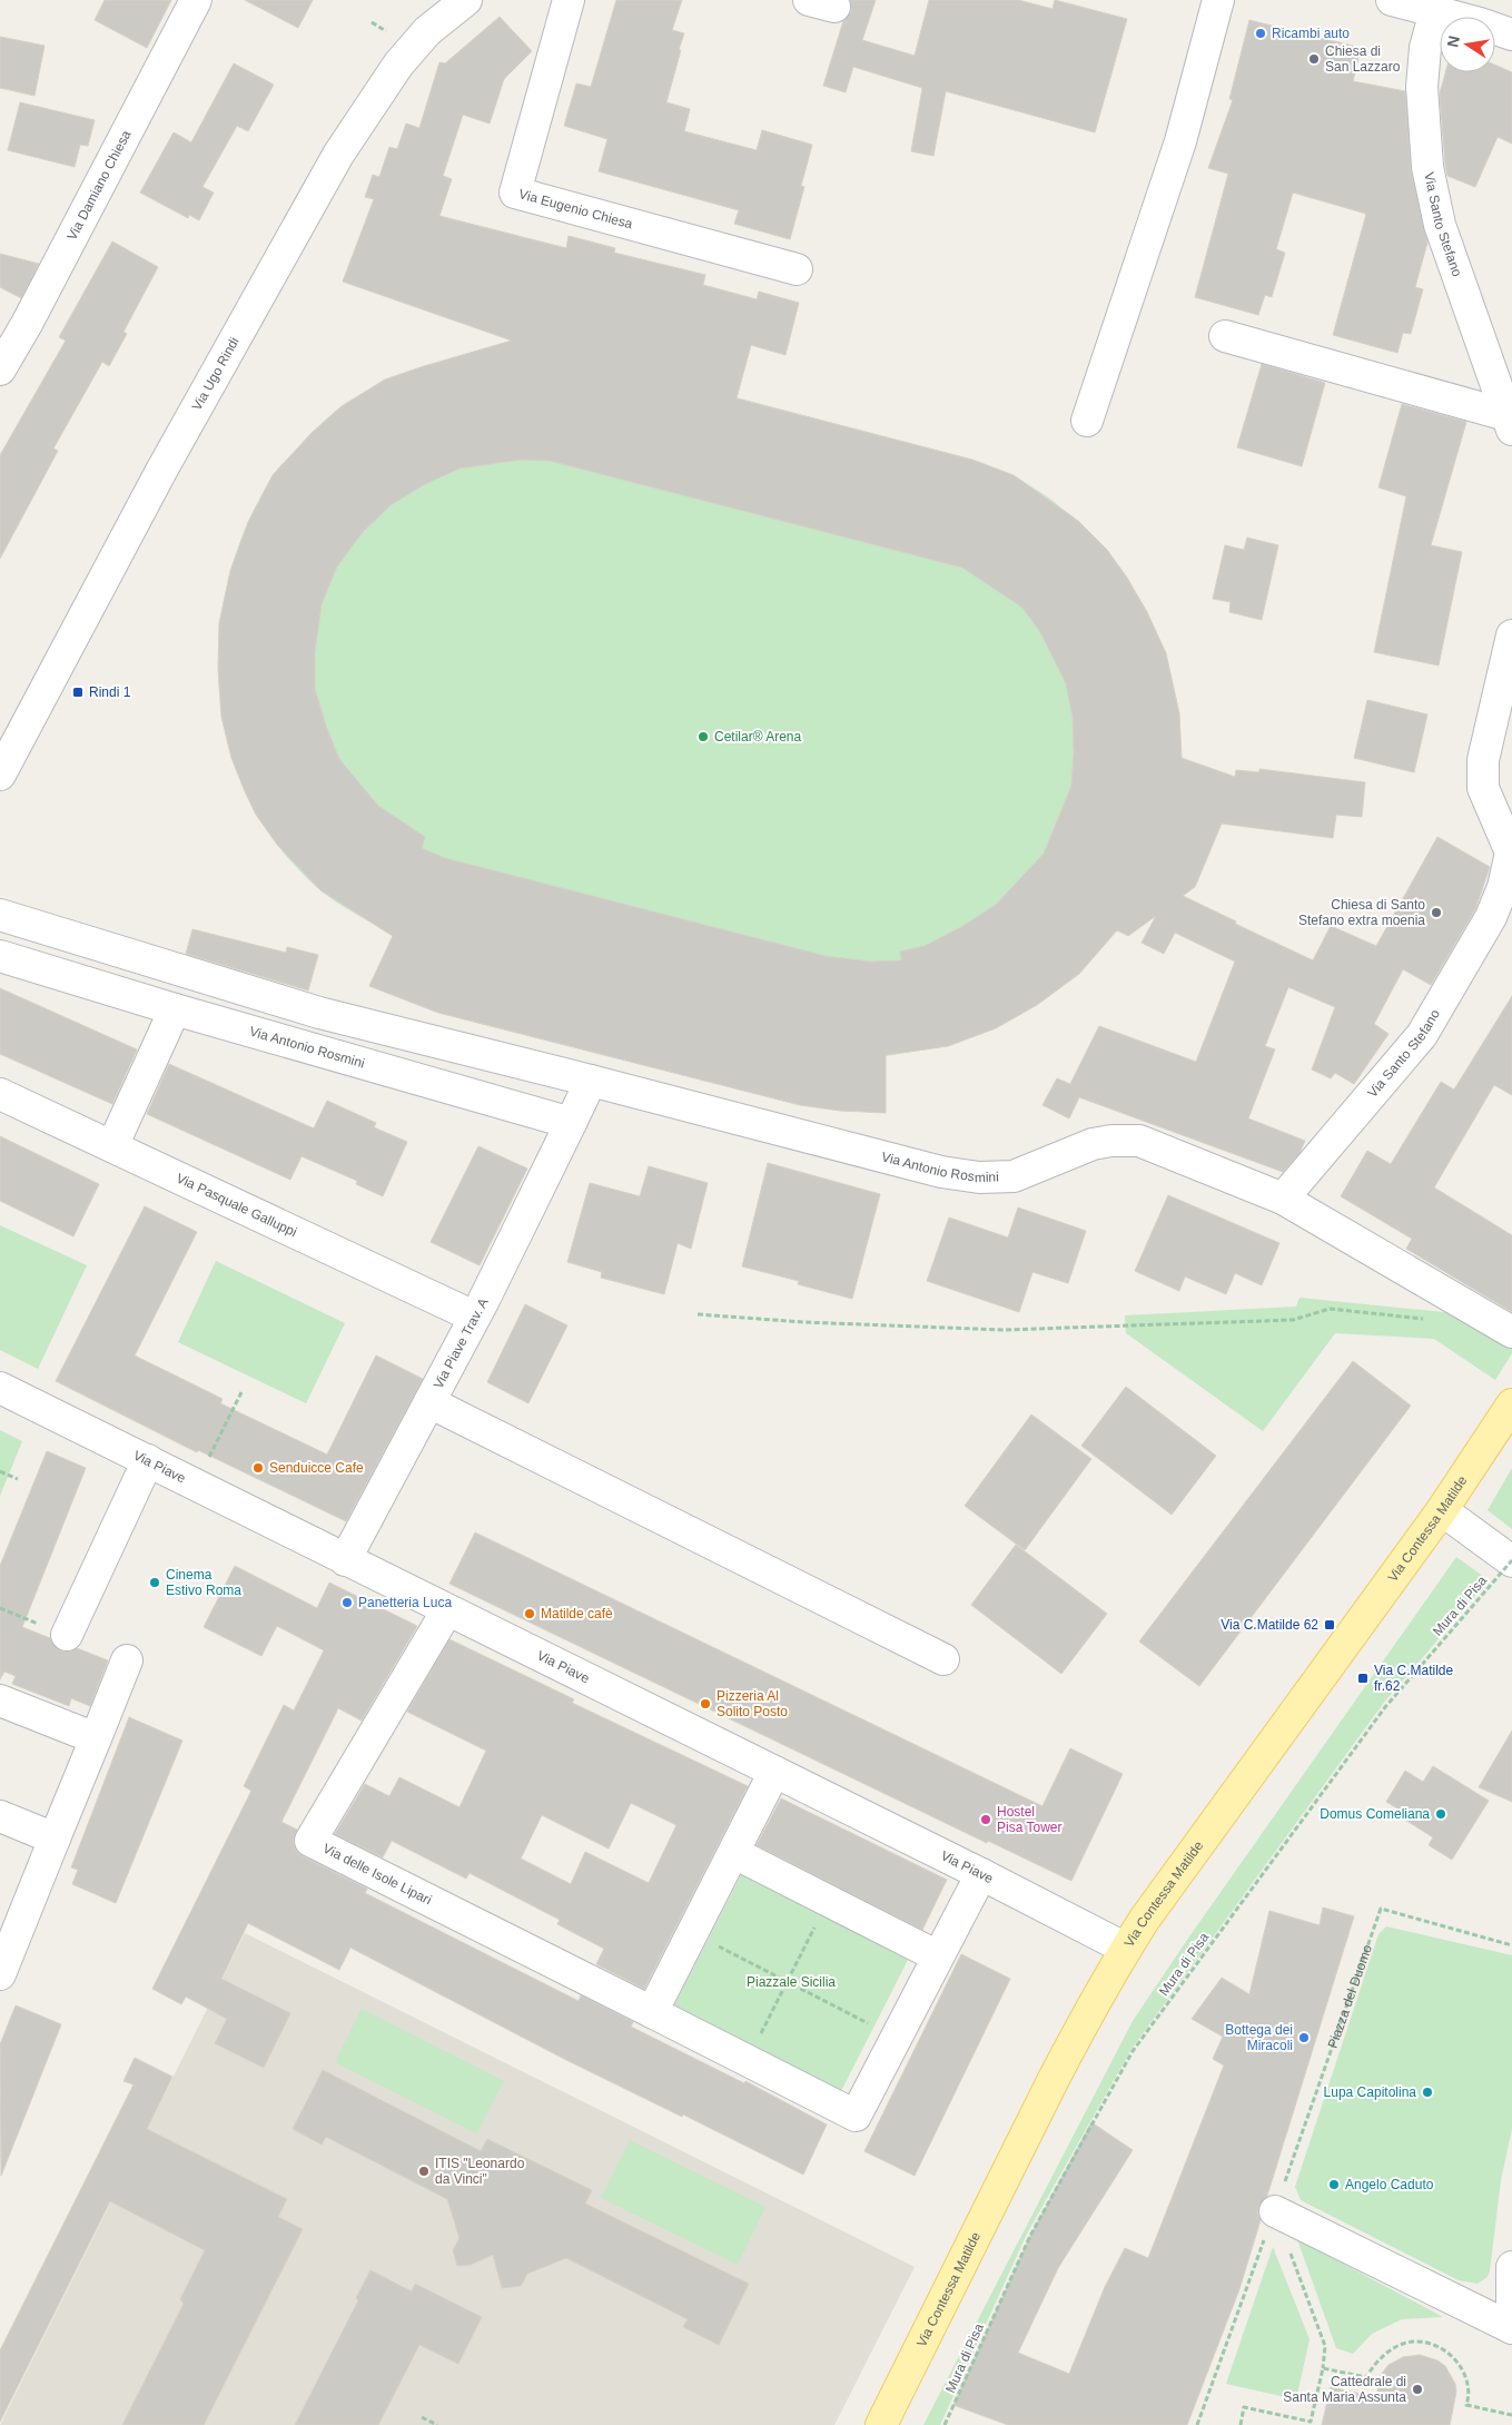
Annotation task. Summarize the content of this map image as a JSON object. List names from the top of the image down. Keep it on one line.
{"streets":{"main road":["Via Contessa Matilde"],"street":["Via Damiano Chiesa","Via Eugenio Chiesa","Via Santo Stefano","Via Ugo Rindi","Via Antonio Rosmini","Via Pasquale Galluppi","Via Piave Trav. A","Via Piave","Via delle Isole Lipari"],"path":["Mura di Pisa","Piazza del Duomo"]},"crossings":[["Via Santo Stefano","Via Antonio Rosmini"],["Via Antonio Rosmini","Via Piave Trav. A"],["Via Pasquale Galluppi","Via Piave Trav. A"],["Via Piave Trav. A","Via Piave"],["Via Piave","Via Contessa Matilde"],["Via Piave","Via delle Isole Lipari"]],"parks":["Piazzale Sicilia"],"places":{"other":["Ricambi auto","Chiesa di San Lazzaro","Cetilar® Arena","Chiesa di Santo Stefano extra moenia","Senduicce Cafe","Cinema Estivo Roma","Panetteria Luca","Matilde cafè","Pizzeria Al Solito Posto","Domus Comeliana","Hostel Pisa Tower","Bottega dei Miracoli","Lupa Capitolina","ITIS \"Leonardo da Vinci\"","Angelo Caduto","Cattedrale di Santa Maria Assunta"],"transit":["Rindi 1","Via C.Matilde 62","Via C.Matilde fr.62"]},"north":"left"}
